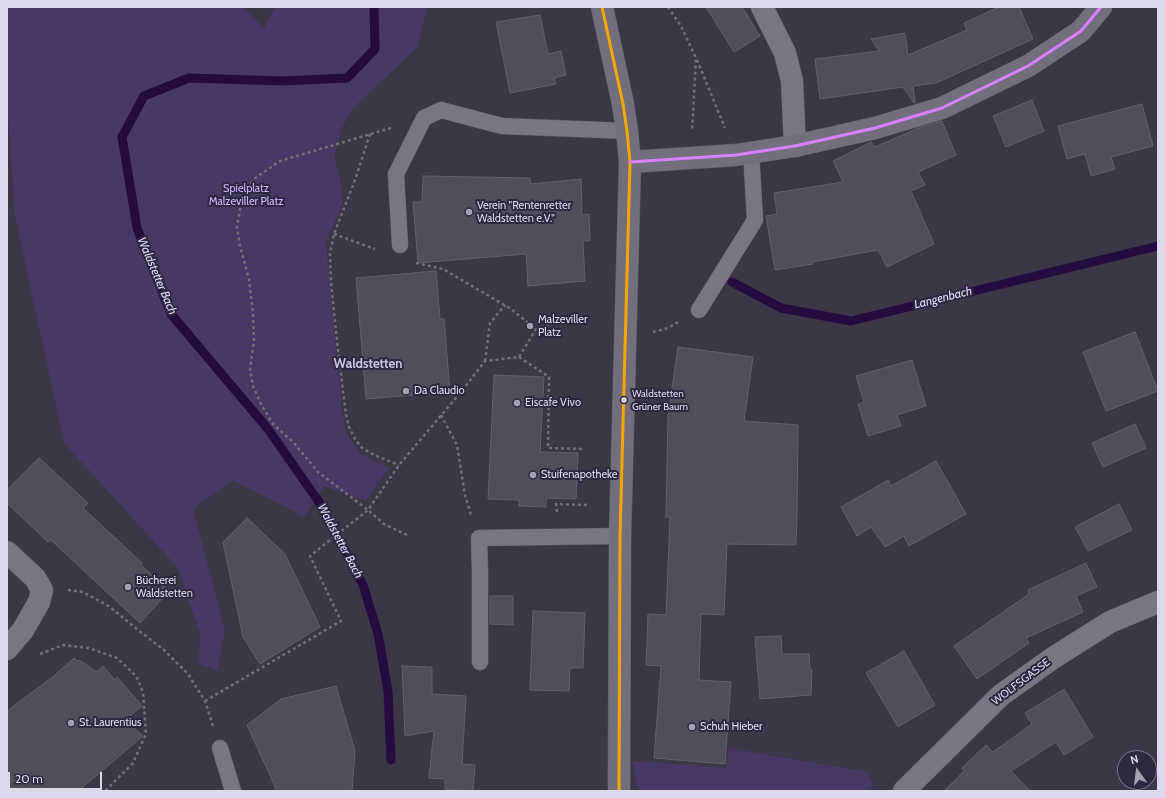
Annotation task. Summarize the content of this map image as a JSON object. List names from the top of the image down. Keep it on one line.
{"streets":{"street":["WOLFSGASSE"]},"districts":["Waldstetten"],"water":["Waldstetter Bach","Langenbach"],"parks":["Spielplatz Malzeviller Platz"],"places":["Verein \"Rentenretter Waldstetten e.V.\"","Malzeviller Platz","Da Claudio","Waldstetten Grüner Baum","Eiscafe Vivo","Stuifenapotheke","Bücherei Waldstetten","St. Laurentius","Schuh Hieber"],"scale_bar":"20 m","north":"top"}
